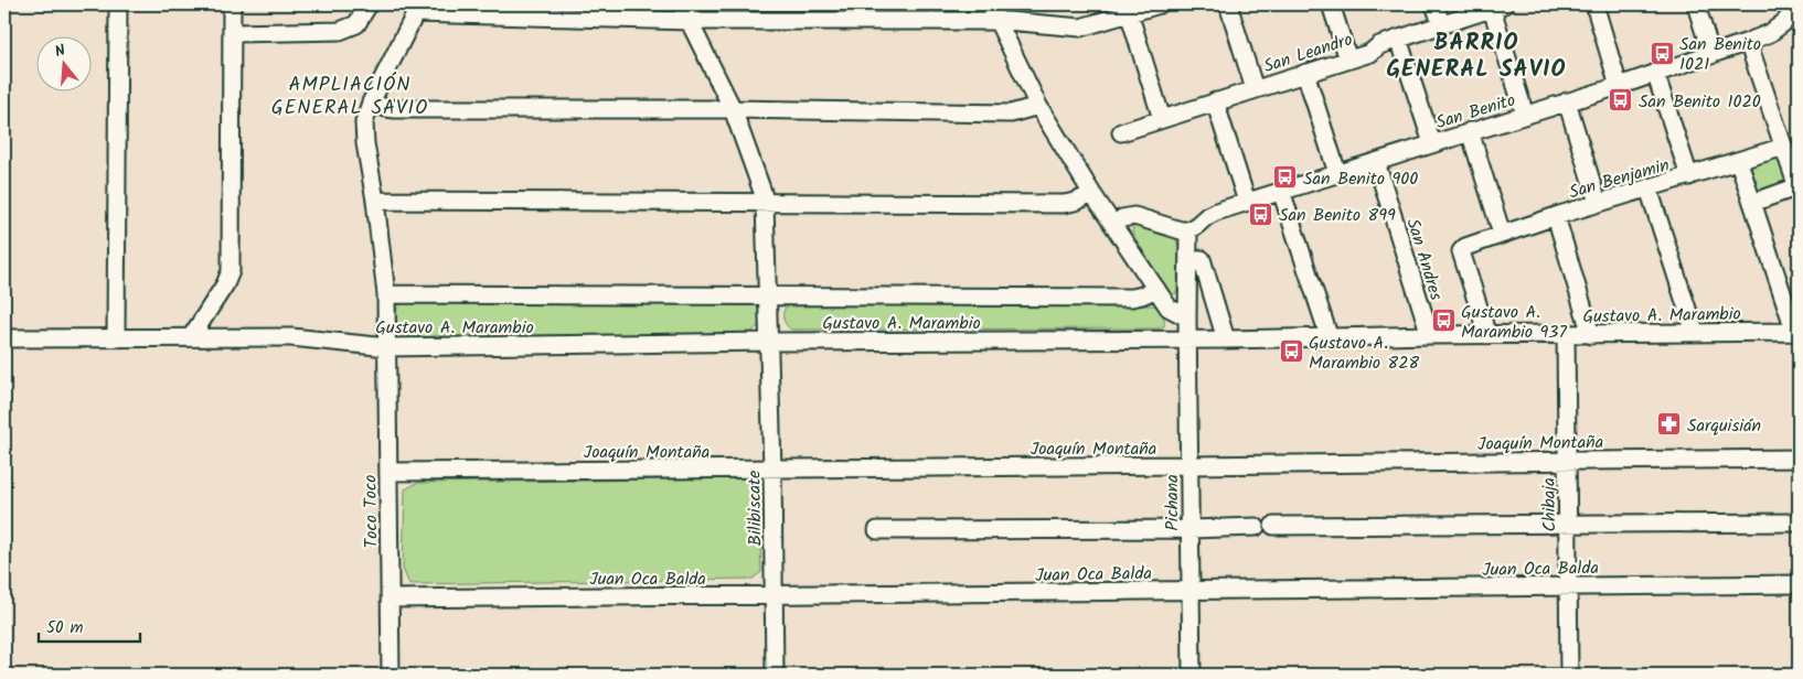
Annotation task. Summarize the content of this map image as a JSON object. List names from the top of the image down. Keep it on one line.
{"streets":{"street":["San Leandro","San Benito","San Benjamin","San Andres","Gustavo A. Marambio","Joaquín Montaña","Pichana","Chibaja","Bilibiscate","Toco Toco","Juan Oca Balda"]},"crossings":[["San Benito","San Andres"],["San Benito","Pichana"],["San Benjamin","Gustavo A. Marambio"],["San Andres","Gustavo A. Marambio"],["Gustavo A. Marambio","Pichana"],["Gustavo A. Marambio","Chibaja"],["Gustavo A. Marambio","Bilibiscate"],["Gustavo A. Marambio","Toco Toco"],["Joaquín Montaña","Pichana"],["Joaquín Montaña","Chibaja"],["Joaquín Montaña","Bilibiscate"],["Joaquín Montaña","Toco Toco"],["Pichana","Juan Oca Balda"],["Chibaja","Juan Oca Balda"],["Bilibiscate","Juan Oca Balda"],["Toco Toco","Juan Oca Balda"]],"districts":["BARRIO GENERAL SAVIO","AMPLIACIÓN GENERAL SAVIO"],"places":{"bus stop":["San Benito 1021","San Benito 1020","San Benito 900","San Benito 899","Gustavo A. Marambio 937","Gustavo A. Marambio 828"],"pharmacy":["Sarquisián"]},"scale_bar":"50 m","north":"top"}
